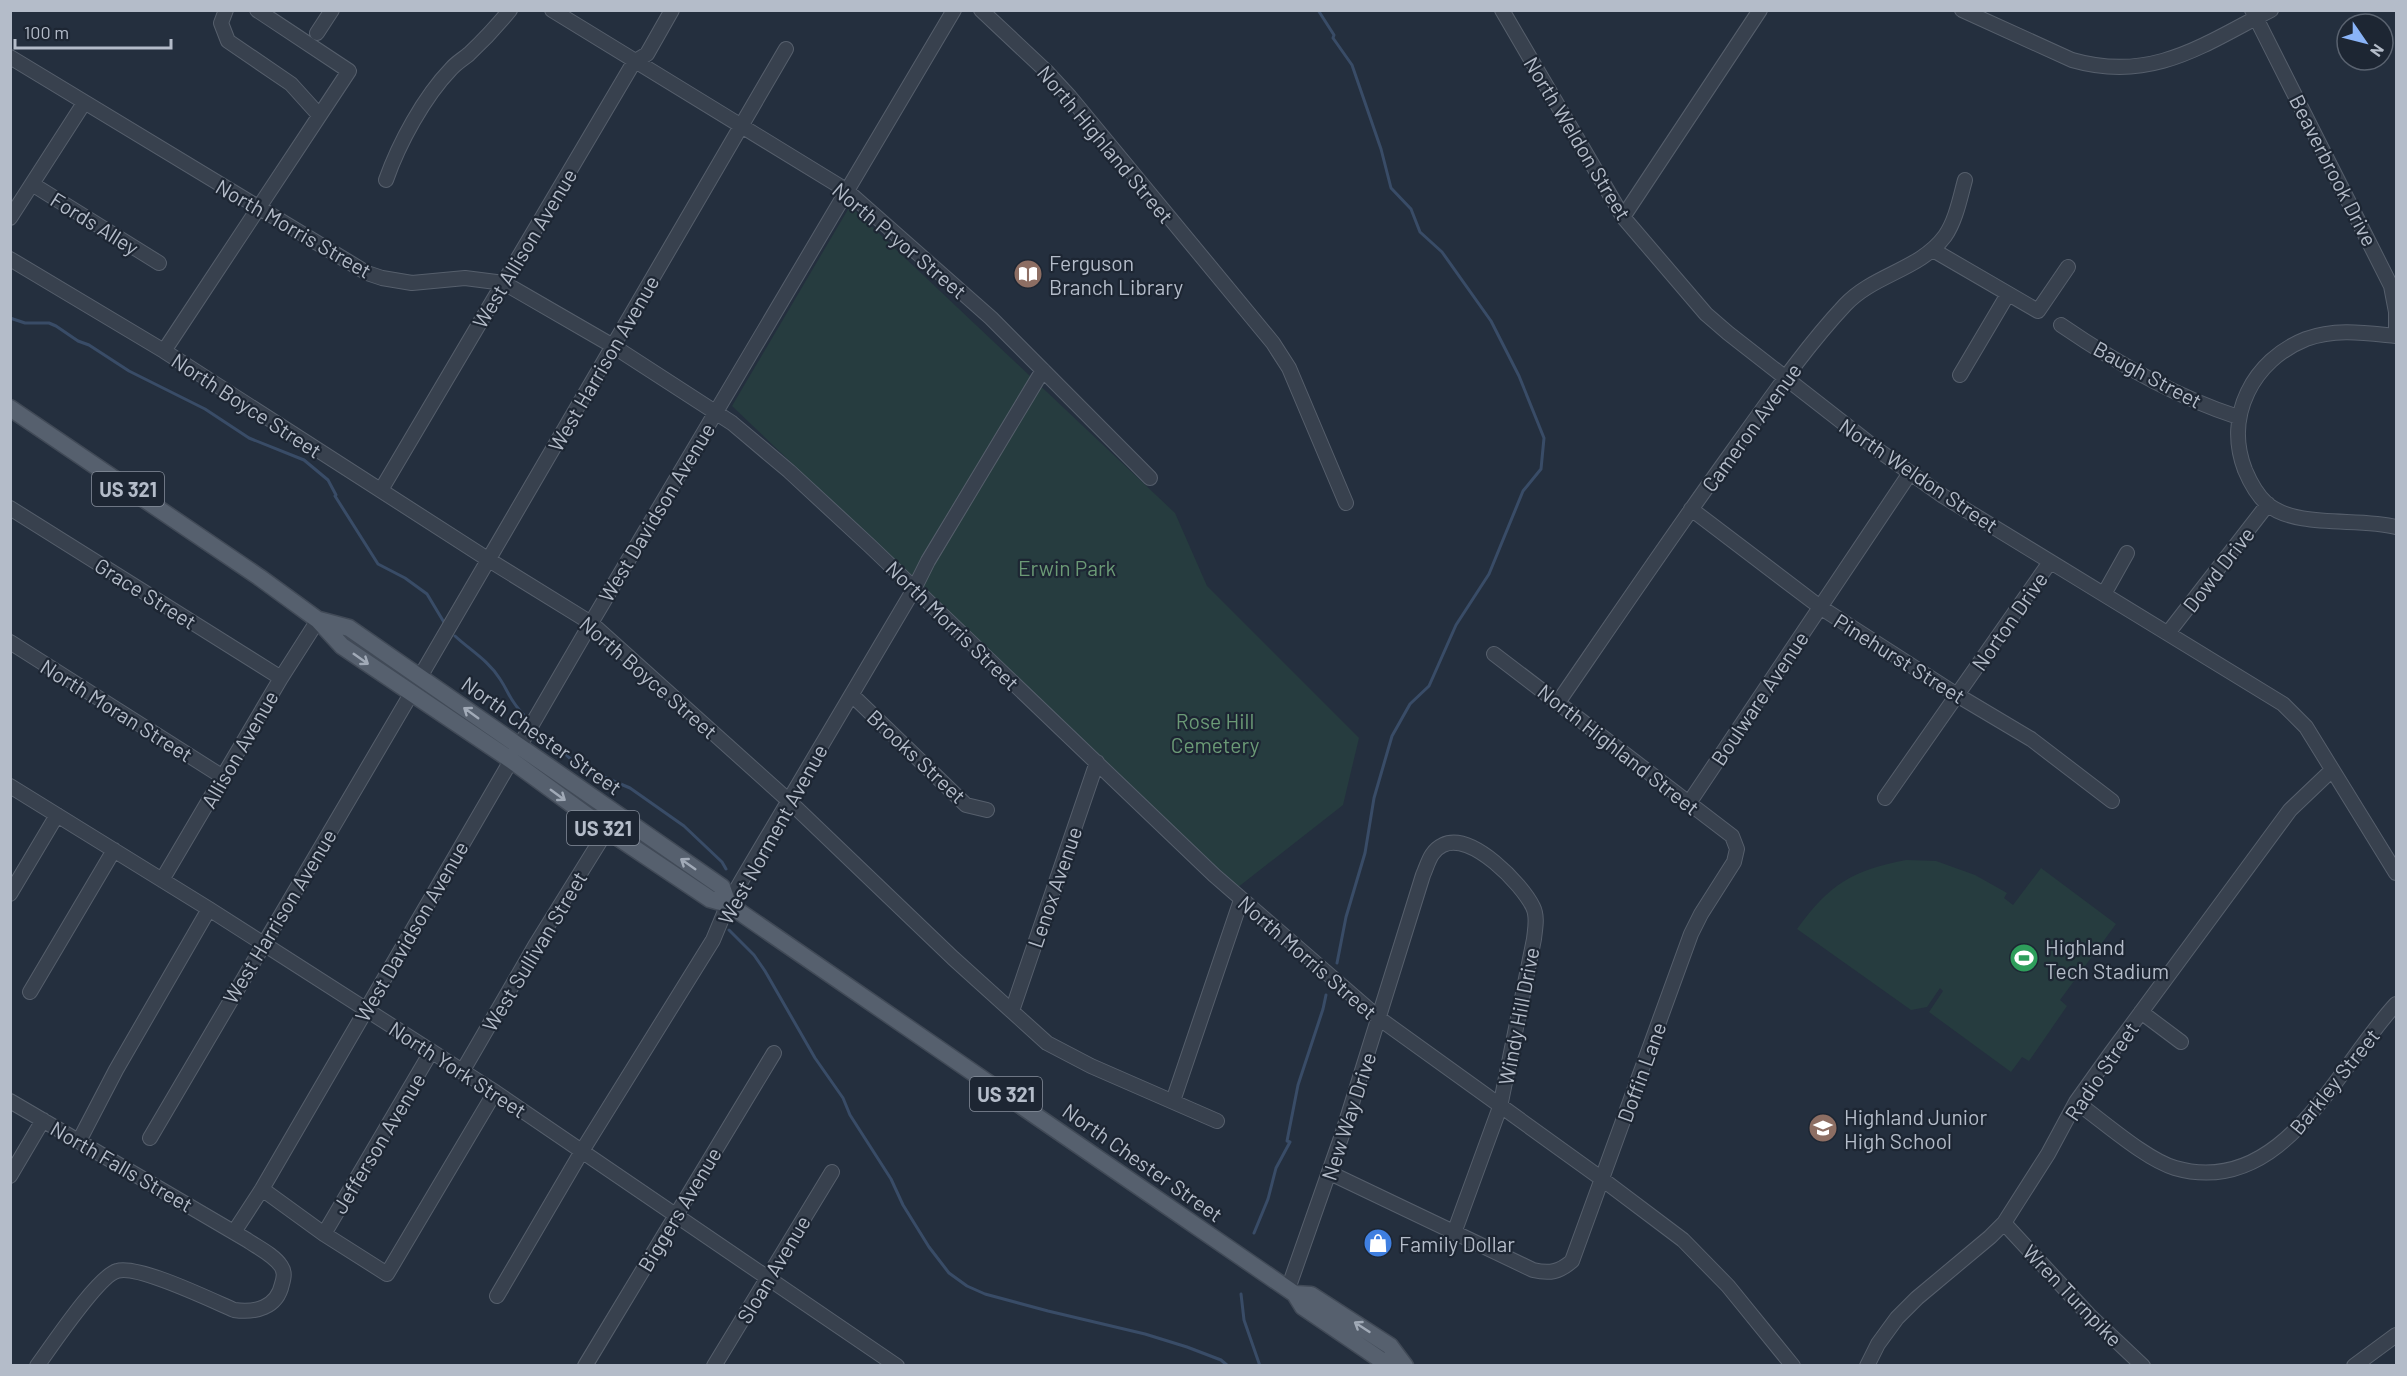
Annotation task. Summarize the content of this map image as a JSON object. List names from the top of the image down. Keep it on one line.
{"streets":{"main road":["US 321","North Chester Street"],"street":["North Weldon Street","North Highland Street","Beaverbrook Drive","Fords Alley","North Morris Street","North Pryor Street","West Allison Avenue","West Harrison Avenue","Baugh Street","North Boyce Street","Cameron Avenue","West Davidson Avenue","Dowd Drive","Grace Street","Norton Drive","Pinehurst Street","Boulware Avenue","North Moran Street","Allison Avenue","Brooks Street","West Norment Avenue","Lenox Avenue","West Sullivan Street","Windy Hill Drive","North York Street","Radio Street","Doffin Lane","Barkley Street","New Way Drive","Jefferson Avenue","North Falls Street","Biggers Avenue","Sloan Avenue","Wren Turnpike"]},"crossings":[["North Weldon Street","Cameron Avenue"],["North Weldon Street","Dowd Drive"],["North Weldon Street","Norton Drive"],["North Weldon Street","Boulware Avenue"],["North Weldon Street","Radio Street"],["North Highland Street","Cameron Avenue"],["North Highland Street","Boulware Avenue"],["North Highland Street","Doffin Lane"],["North Morris Street","West Allison Avenue"],["North Morris Street","West Harrison Avenue"],["North Morris Street","West Davidson Avenue"],["North Morris Street","West Norment Avenue"],["North Morris Street","Lenox Avenue"],["North Morris Street","Windy Hill Drive"],["North Morris Street","Doffin Lane"],["North Morris Street","New Way Drive"],["North Pryor Street","West Allison Avenue"],["North Pryor Street","West Harrison Avenue"],["North Pryor Street","West Davidson Avenue"],["North Pryor Street","West Norment Avenue"],["West Allison Avenue","North Boyce Street"],["West Harrison Avenue","North Boyce Street"],["West Harrison Avenue","North Chester Street"],["West Harrison Avenue","North York Street"],["North Boyce Street","West Davidson Avenue"],["North Boyce Street","West Norment Avenue"],["North Boyce Street","Lenox Avenue"],["Cameron Avenue","Pinehurst Street"],["West Davidson Avenue","North Chester Street"],["West Davidson Avenue","North York Street"],["West Davidson Avenue","North Falls Street"],["Grace Street","Allison Avenue"],["Norton Drive","Pinehurst Street"],["Pinehurst Street","Boulware Avenue"],["North Moran Street","Allison Avenue"],["North Chester Street","Allison Avenue"],["North Chester Street","West Norment Avenue"],["North Chester Street","West Sullivan Street"],["North Chester Street","New Way Drive"],["Allison Avenue","North York Street"],["Brooks Street","West Norment Avenue"],["West Norment Avenue","North York Street"],["West Sullivan Street","North York Street"],["Windy Hill Drive","Doffin Lane"],["Windy Hill Drive","New Way Drive"],["North York Street","Jefferson Avenue"],["North York Street","Biggers Avenue"],["North York Street","Sloan Avenue"],["Radio Street","Barkley Street"],["Radio Street","Wren Turnpike"]],"parks":["Erwin Park","Rose Hill Cemetery"],"places":{"library":["Ferguson Branch Library"],"sports":["Highland Tech Stadium"],"school or university":["Highland Junior High School"],"shop":["Family Dollar"]},"scale_bar":"100 m","north":"bottom right"}
